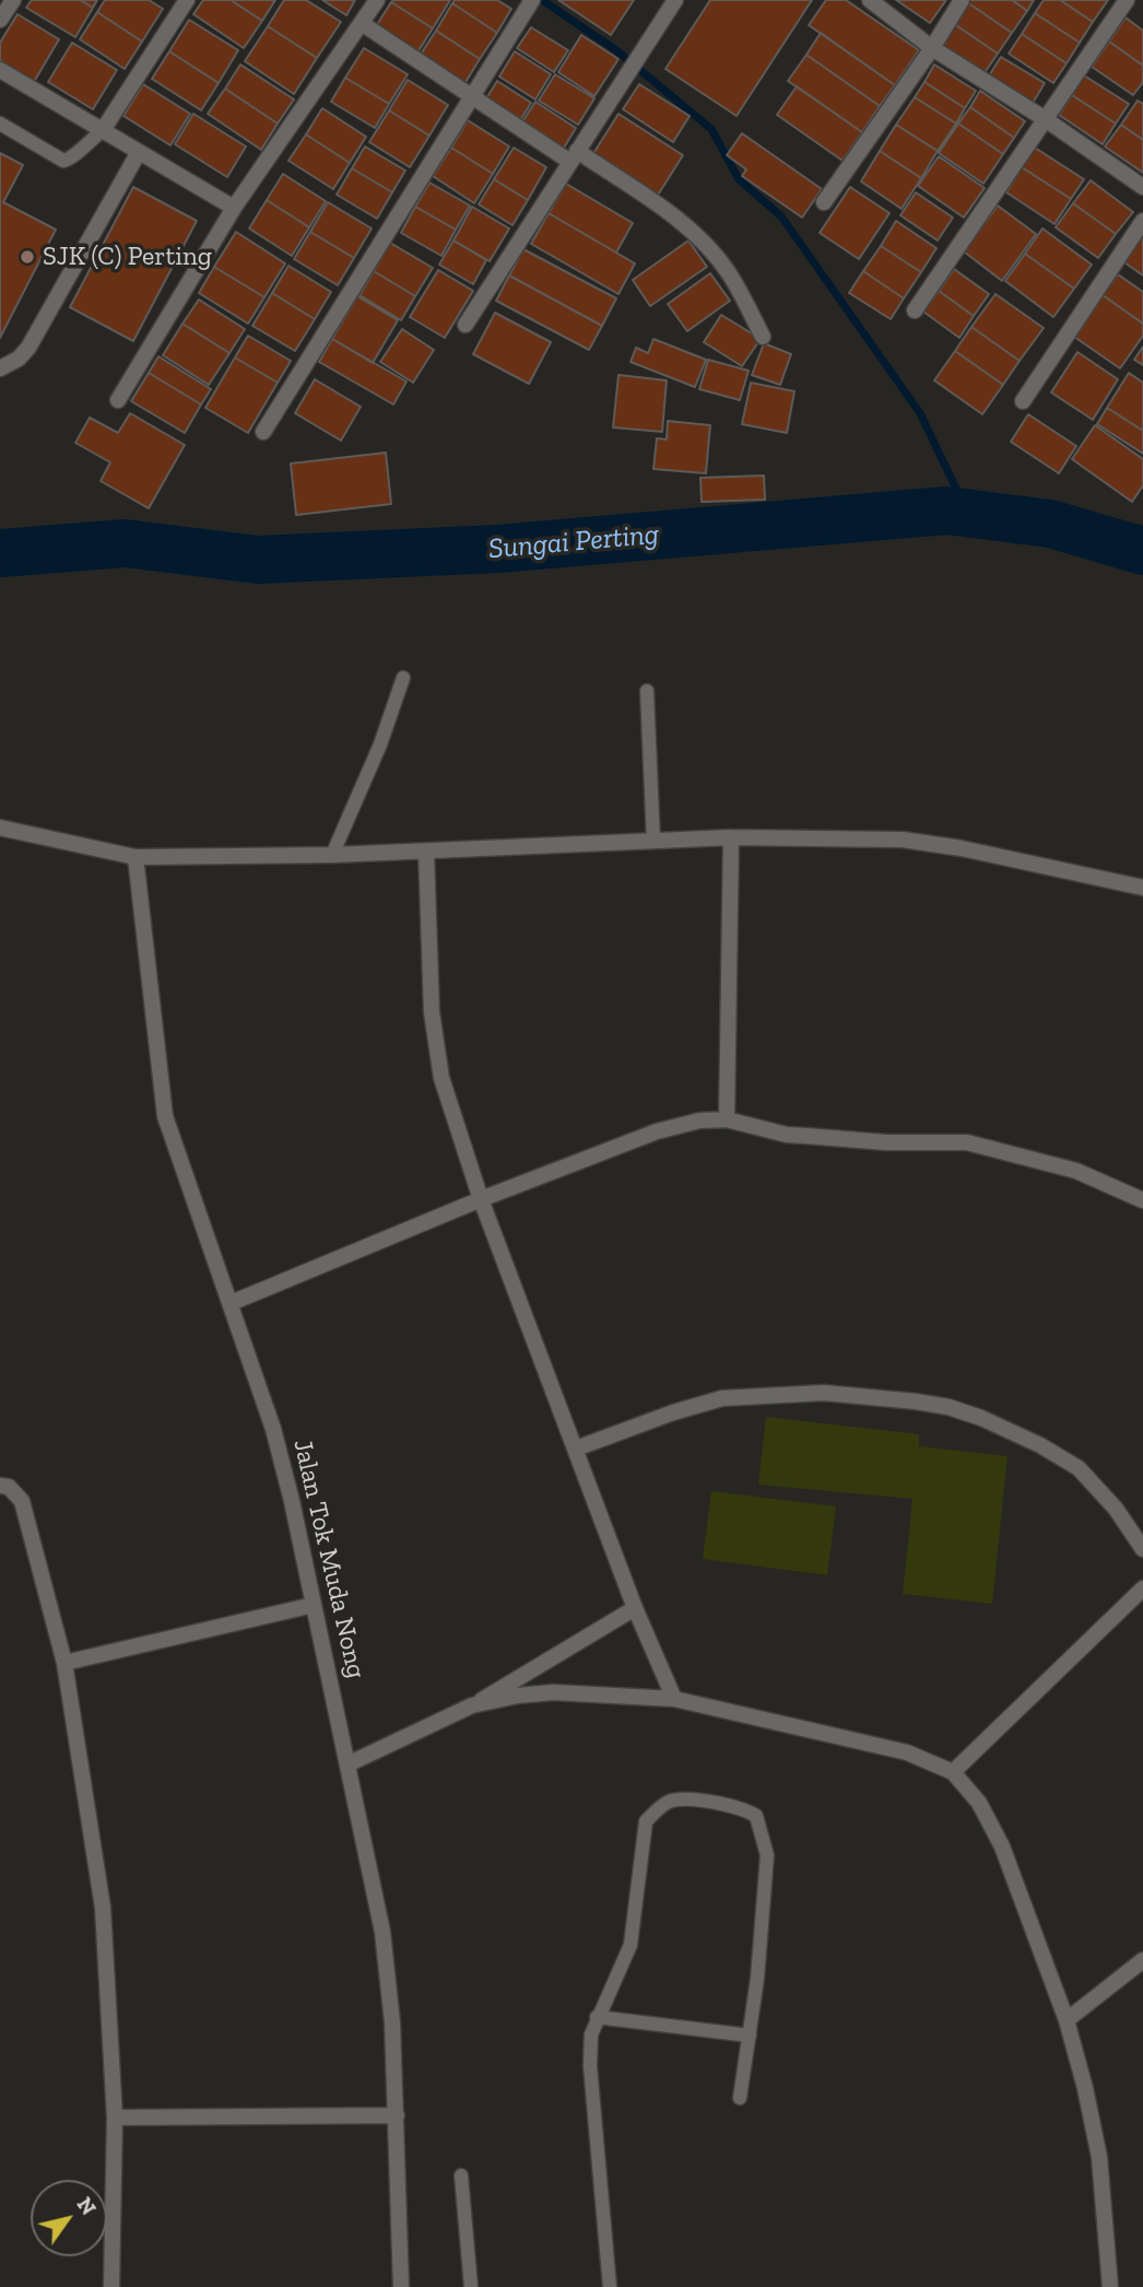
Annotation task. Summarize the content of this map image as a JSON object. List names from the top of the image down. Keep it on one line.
{"streets":{"street":["Jalan Tok Muda Nong"]},"water":["Sungai Perting"],"places":["SJK (C) Perting"],"north":"top right"}
